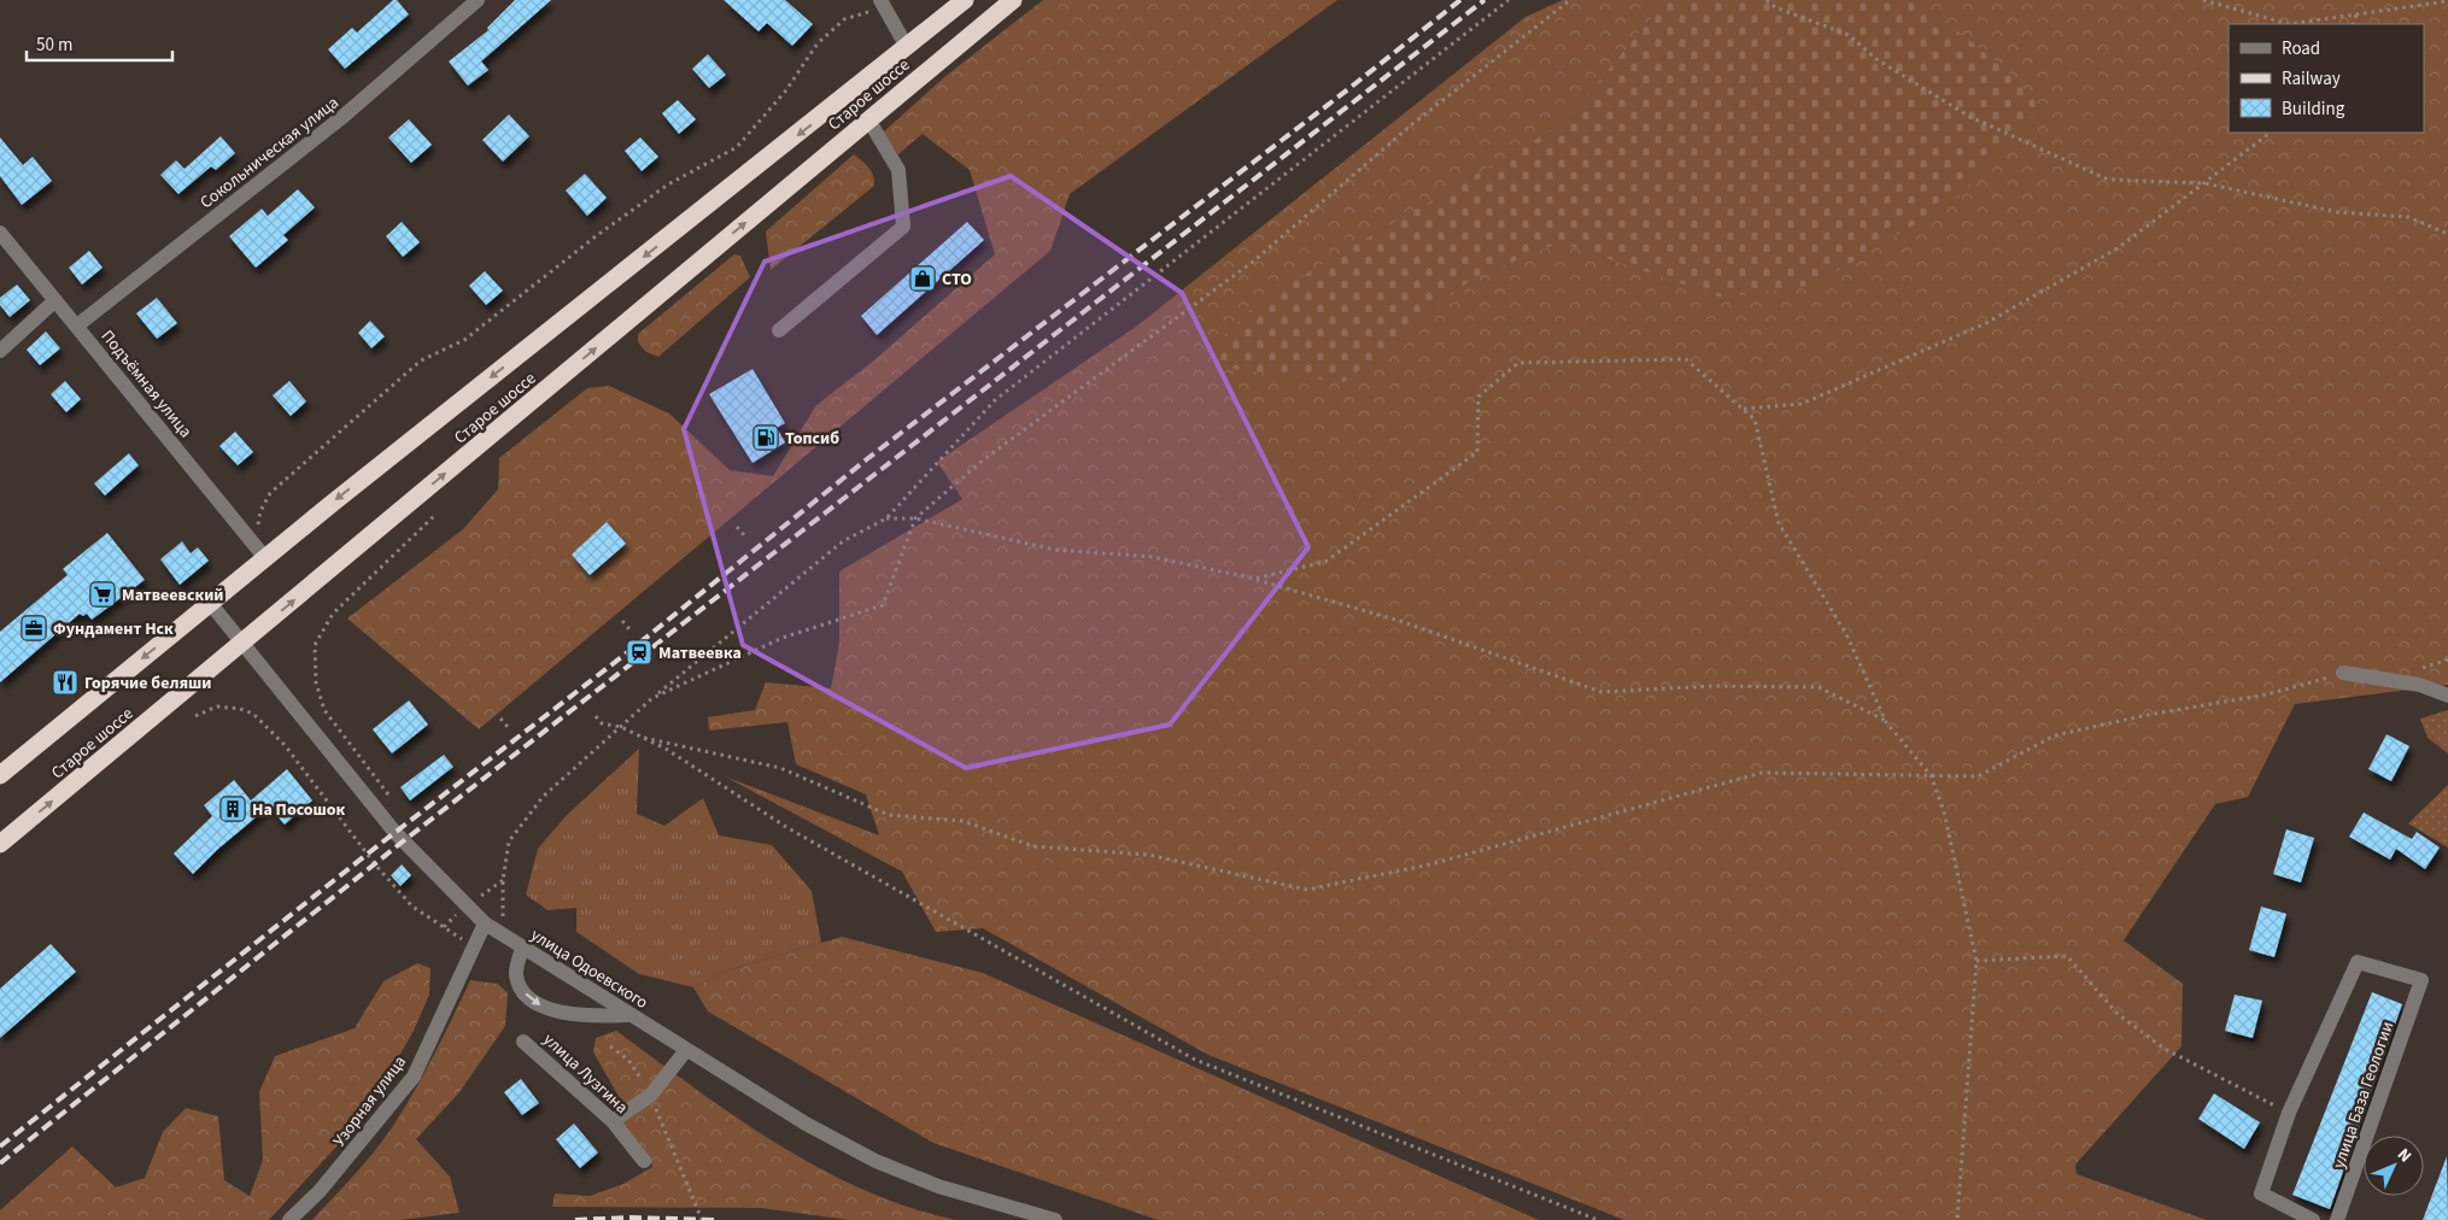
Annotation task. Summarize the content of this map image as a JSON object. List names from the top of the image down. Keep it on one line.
{"streets":{"highway":["Старое шоссе"],"street":["Сокольническая улица","Подъёмная улица","улица Одоевского","улица Лузгина","улица База Геологии","Узорная улица"]},"crossings":[["Старое шоссе","Подъёмная улица"],["Старое шоссе","улица Одоевского"],["Сокольническая улица","Подъёмная улица"],["улица Одоевского","Узорная улица"]],"places":{"shop":["СТО"],"fuel station":["Топсиб"],"supermarket":["Матвеевский"],"office":["Фундамент Нск"],"station":["Матвеевка"],"restaurant":["Горячие беляши"],"building":["На Посошок"]},"legend":["Road","Railway","Building"],"scale_bar":"50 m","north":"top right"}
